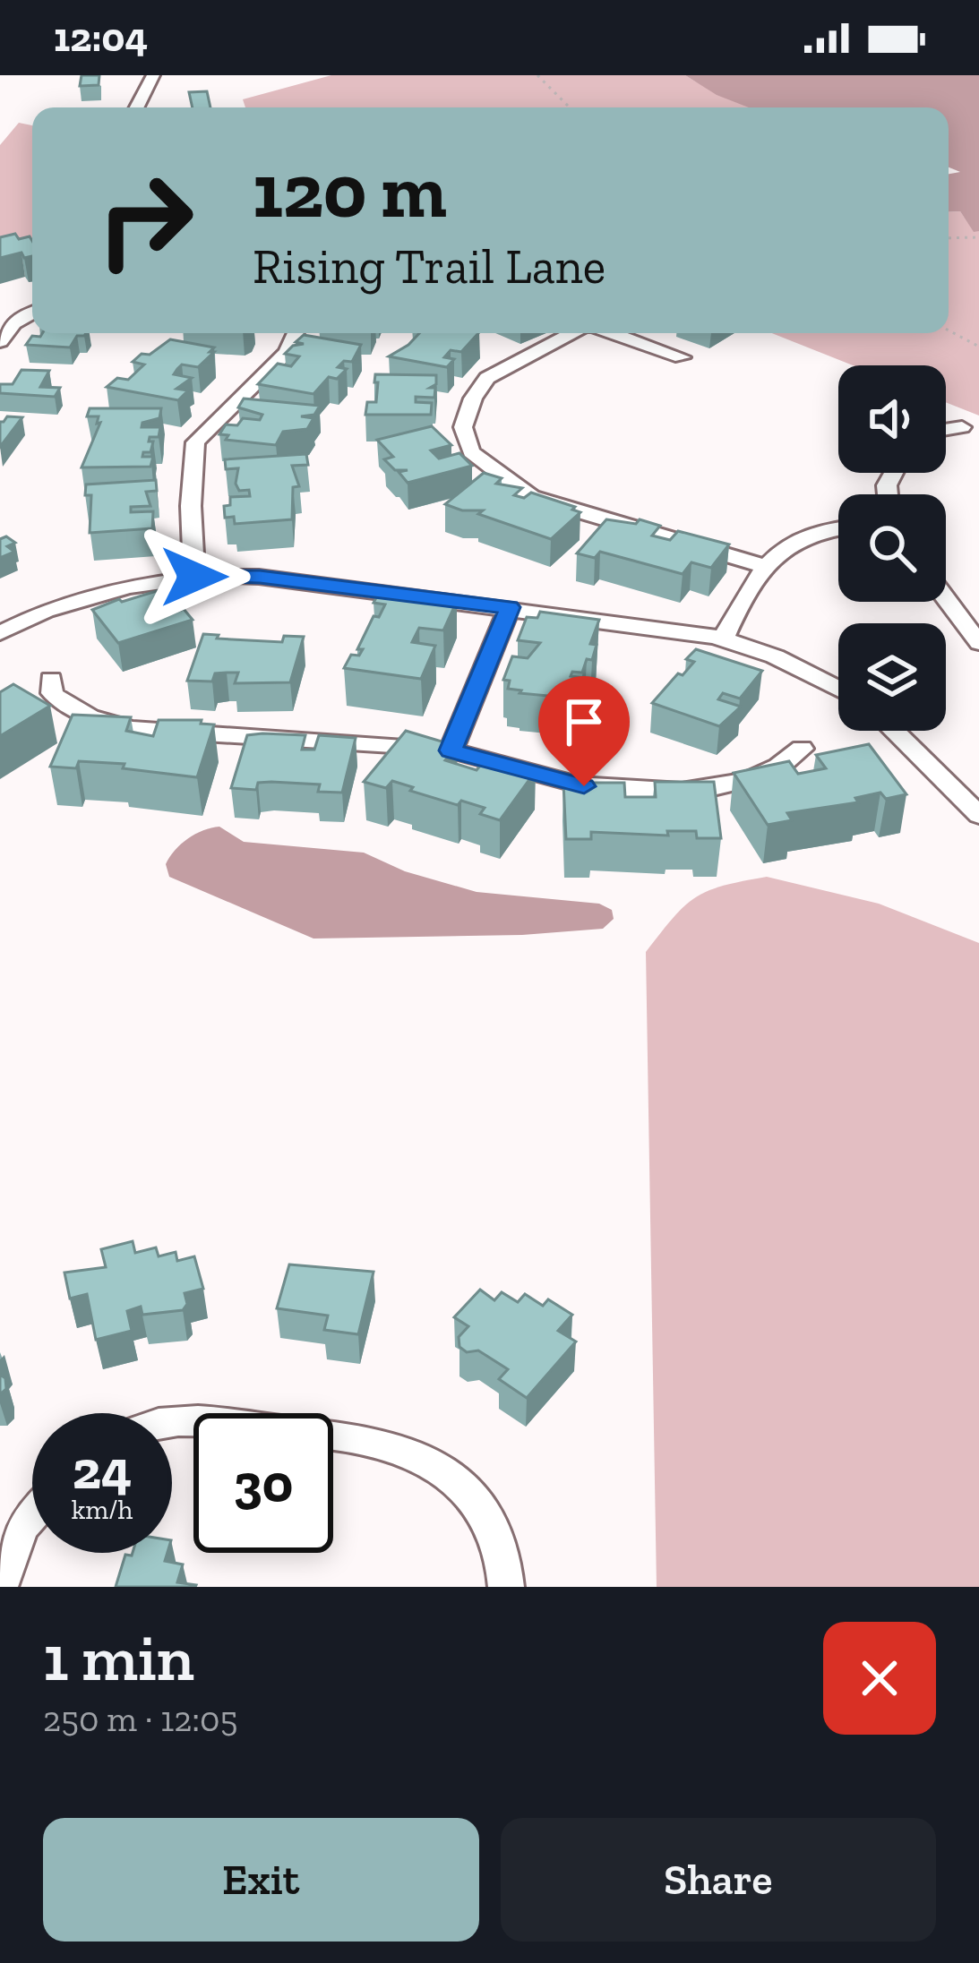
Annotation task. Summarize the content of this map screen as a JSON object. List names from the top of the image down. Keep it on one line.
{"page":{"status":"12:04","turn":["120 m","Rising Trail Lane"],"speed":"24 km/h","limit":"30","heading":["1 min","250 m · 12:05"],"buttons":["Exit","Share"]}}
